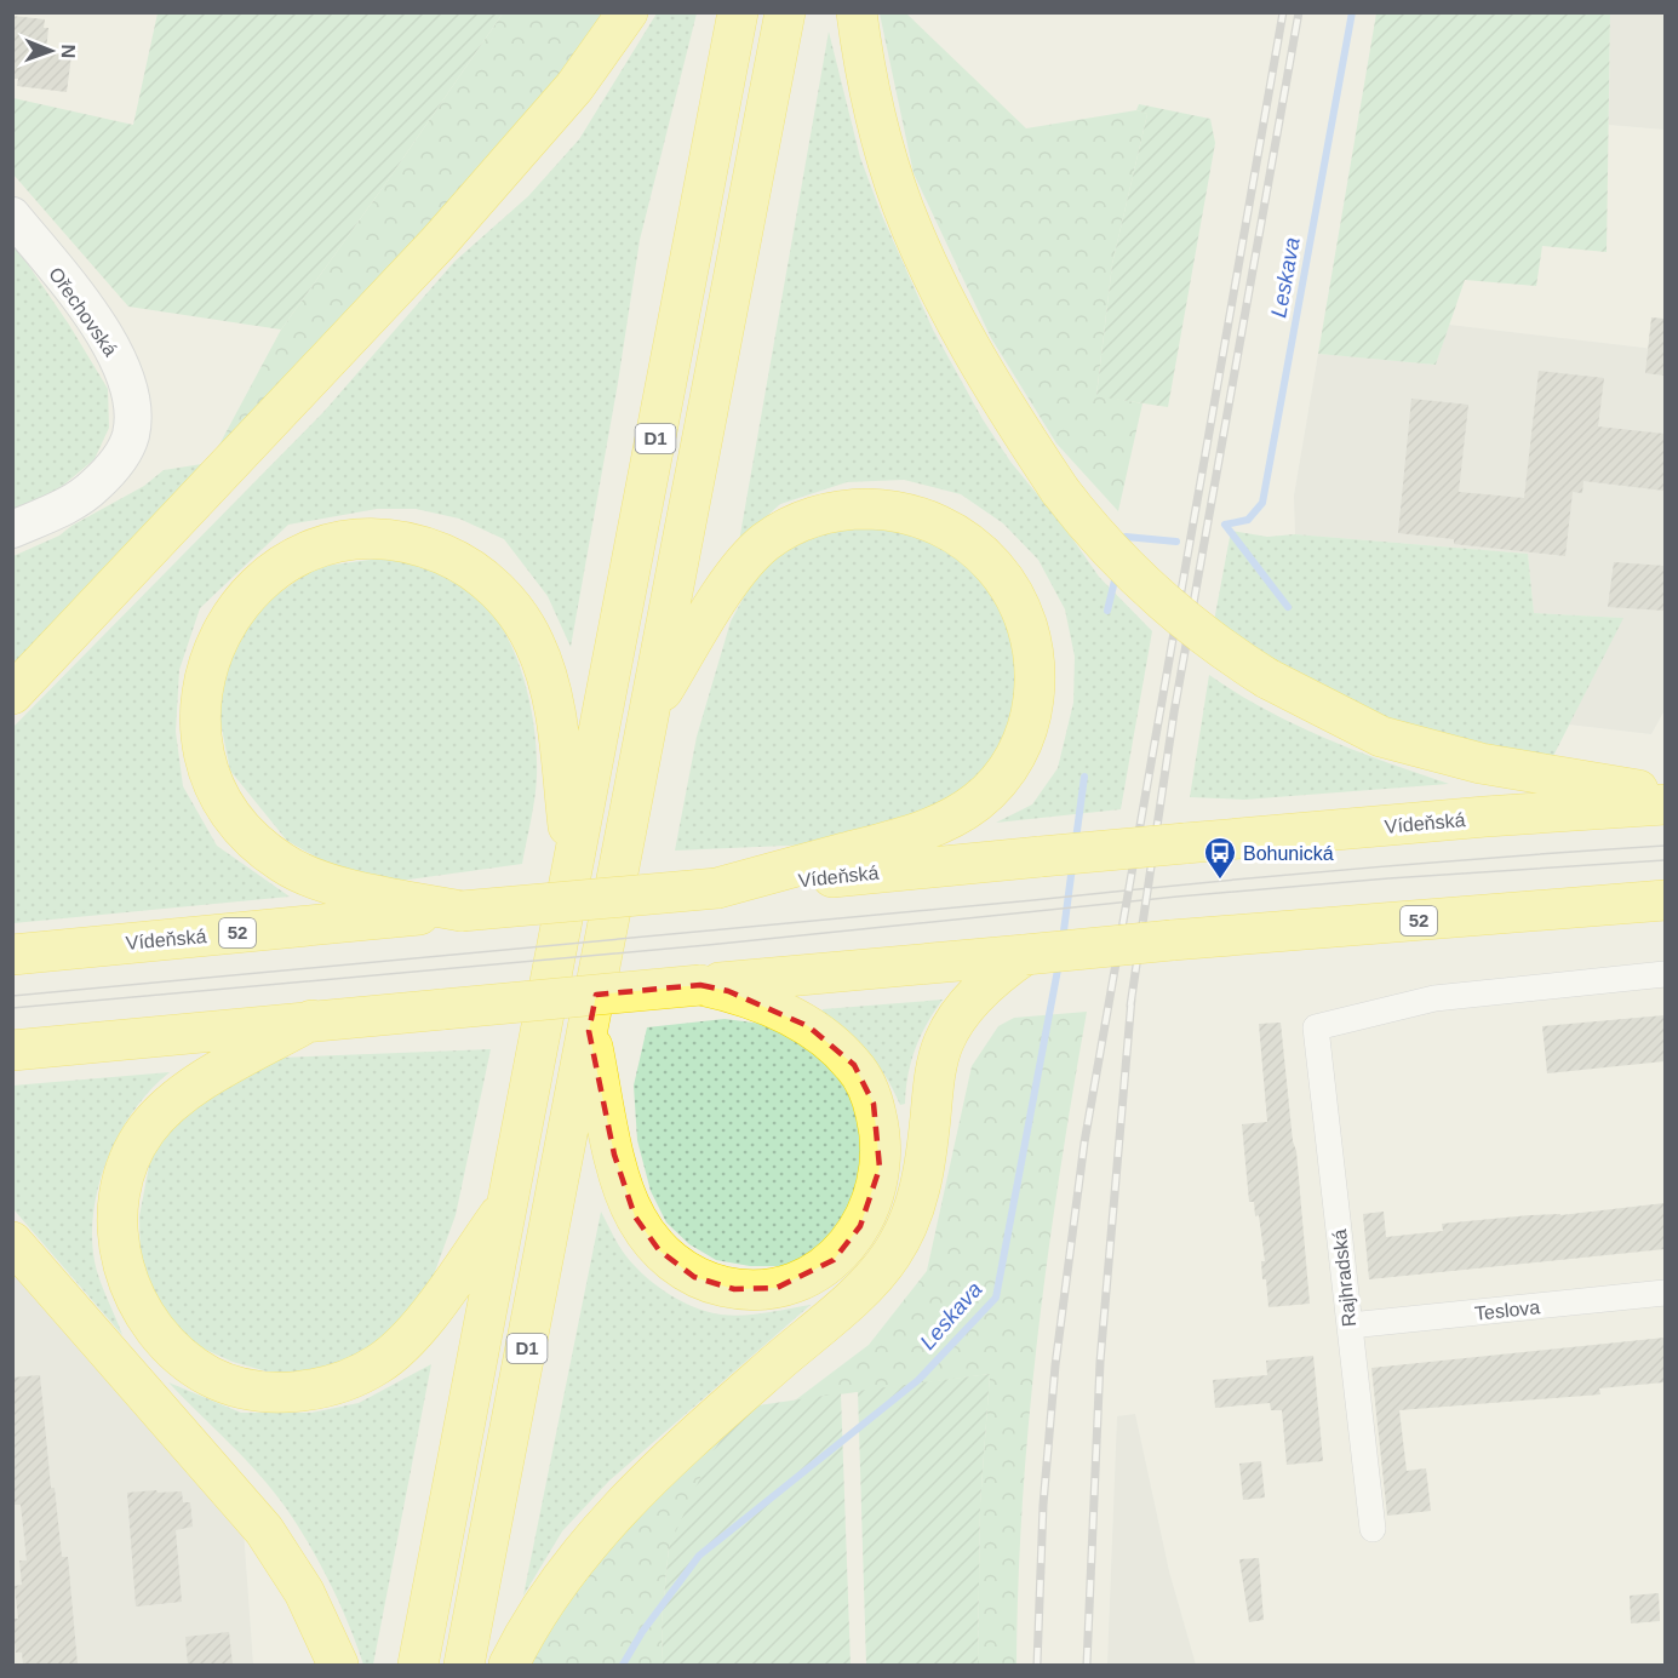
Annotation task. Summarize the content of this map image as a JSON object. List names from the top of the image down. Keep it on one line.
{"streets":{"highway":["D1","Vídeňská","52"],"street":["Ořechovská","Rajhradská","Teslova"]},"crossings":[["Rajhradská","Teslova"]],"water":["Leskava"],"places":{"bus stop":["Bohunická"]},"north":"right"}
